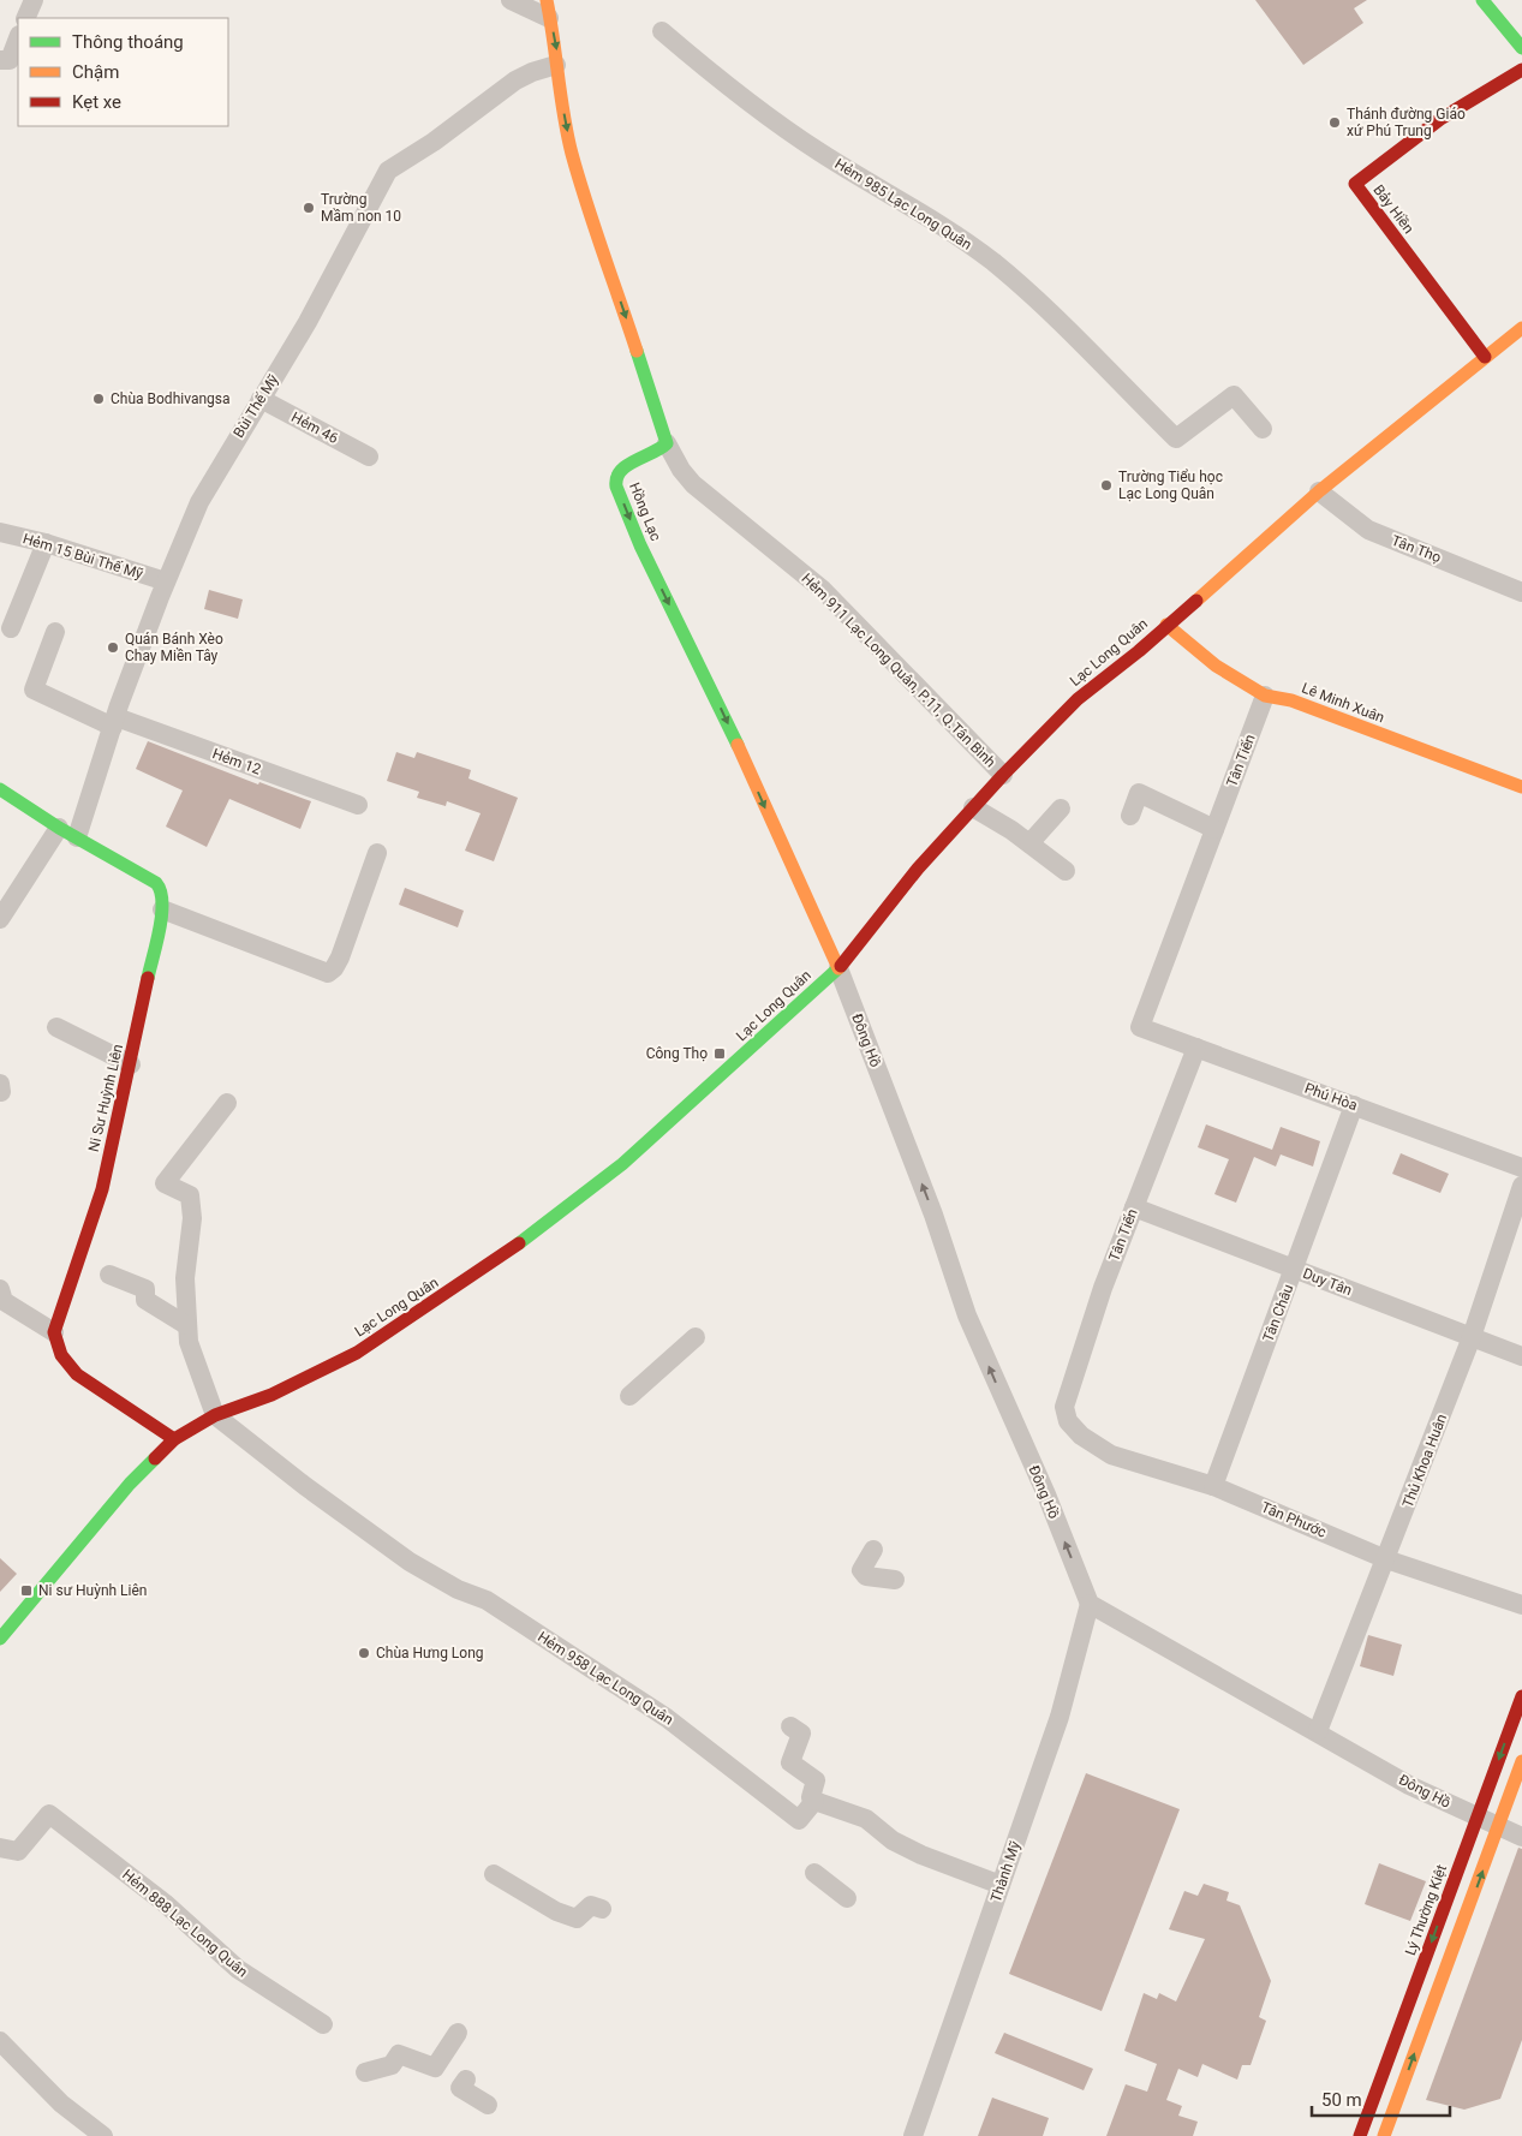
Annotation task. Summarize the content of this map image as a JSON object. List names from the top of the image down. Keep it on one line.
{"streets":{"main road":["Bảy Hiền","Hồng Lạc","Lạc Long Quân","Lê Minh Xuân","Ni Sư Huỳnh Liên","Lý Thường Kiệt"],"street":["Hẻm 985 Lạc Long Quân","Bùi Thế Mỹ","Hẻm 46","Tân Thọ","Hẻm 15 Bùi Thế Mỹ","Hẻm 911 Lạc Long Quân, P.11, Q.Tân Bình","Tân Tiến","Hẻm 12","Đông Hồ","Phú Hòa","Duy Tân","Tân Châu","Thủ Khoa Huân","Tân Phước","Hẻm 958 Lạc Long Quân","Thành Mỹ","Hẻm 888 Lạc Long Quân"]},"crossings":[["Bảy Hiền","Lạc Long Quân"],["Bùi Thế Mỹ","Hẻm 46"],["Bùi Thế Mỹ","Hẻm 15 Bùi Thế Mỹ"],["Bùi Thế Mỹ","Hẻm 12"],["Bùi Thế Mỹ","Ni Sư Huỳnh Liên"],["Hồng Lạc","Lạc Long Quân"],["Hồng Lạc","Hẻm 911 Lạc Long Quân, P.11, Q.Tân Bình"],["Hồng Lạc","Đông Hồ"],["Tân Thọ","Lạc Long Quân"],["Lạc Long Quân","Hẻm 911 Lạc Long Quân, P.11, Q.Tân Bình"],["Lạc Long Quân","Lê Minh Xuân"],["Lạc Long Quân","Đông Hồ"],["Lạc Long Quân","Hẻm 958 Lạc Long Quân"],["Lê Minh Xuân","Tân Tiến"],["Tân Tiến","Phú Hòa"],["Tân Tiến","Duy Tân"],["Tân Tiến","Tân Phước"],["Đông Hồ","Thủ Khoa Huân"],["Đông Hồ","Thành Mỹ"],["Đông Hồ","Lý Thường Kiệt"],["Phú Hòa","Tân Châu"],["Duy Tân","Tân Châu"],["Duy Tân","Thủ Khoa Huân"],["Tân Châu","Tân Phước"],["Thủ Khoa Huân","Tân Phước"]],"one_way":["Hồng Lạc","Đông Hồ"],"places":{"other":["Thánh đường Giáo xứ Phú Trung","Trường Mầm non 10","Chùa Bodhivangsa","Trường Tiểu học Lạc Long Quân","Quán Bánh Xèo Chay Miền Tây","Chùa Hưng Long"],"transit":["Công Thọ","Ni sư Huỳnh Liên"]},"legend":["Thông thoáng","Chậm","Kẹt xe"],"scale_bar":"50 m"}
